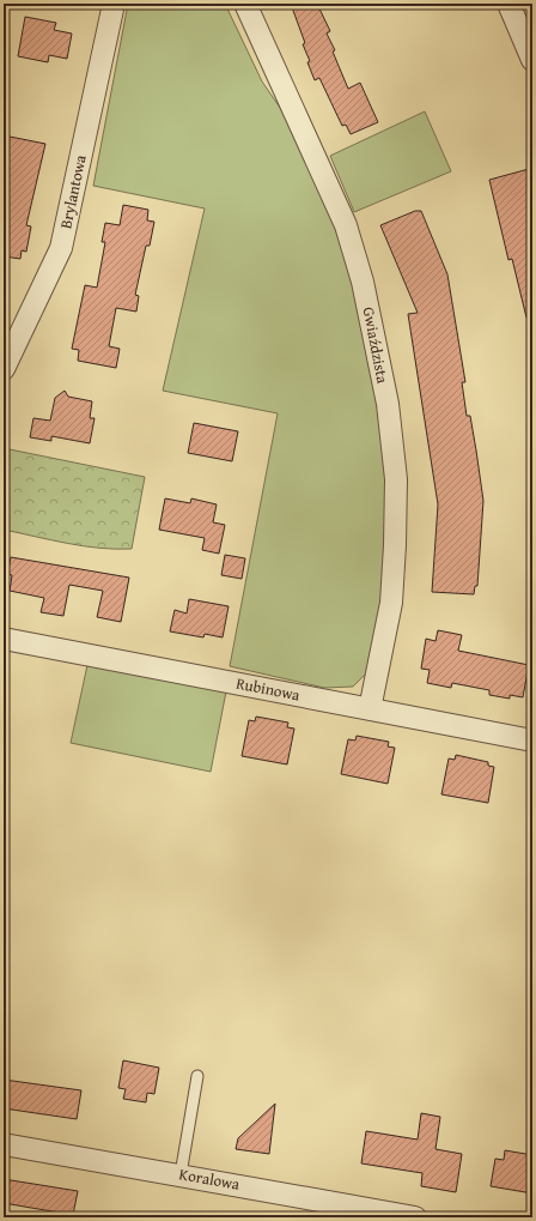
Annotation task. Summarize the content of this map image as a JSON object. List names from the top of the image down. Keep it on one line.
{"streets":{"street":["Brylantowa","Gwiaździsta","Rubinowa","Koralowa"]},"crossings":[["Gwiaździsta","Rubinowa"]]}
